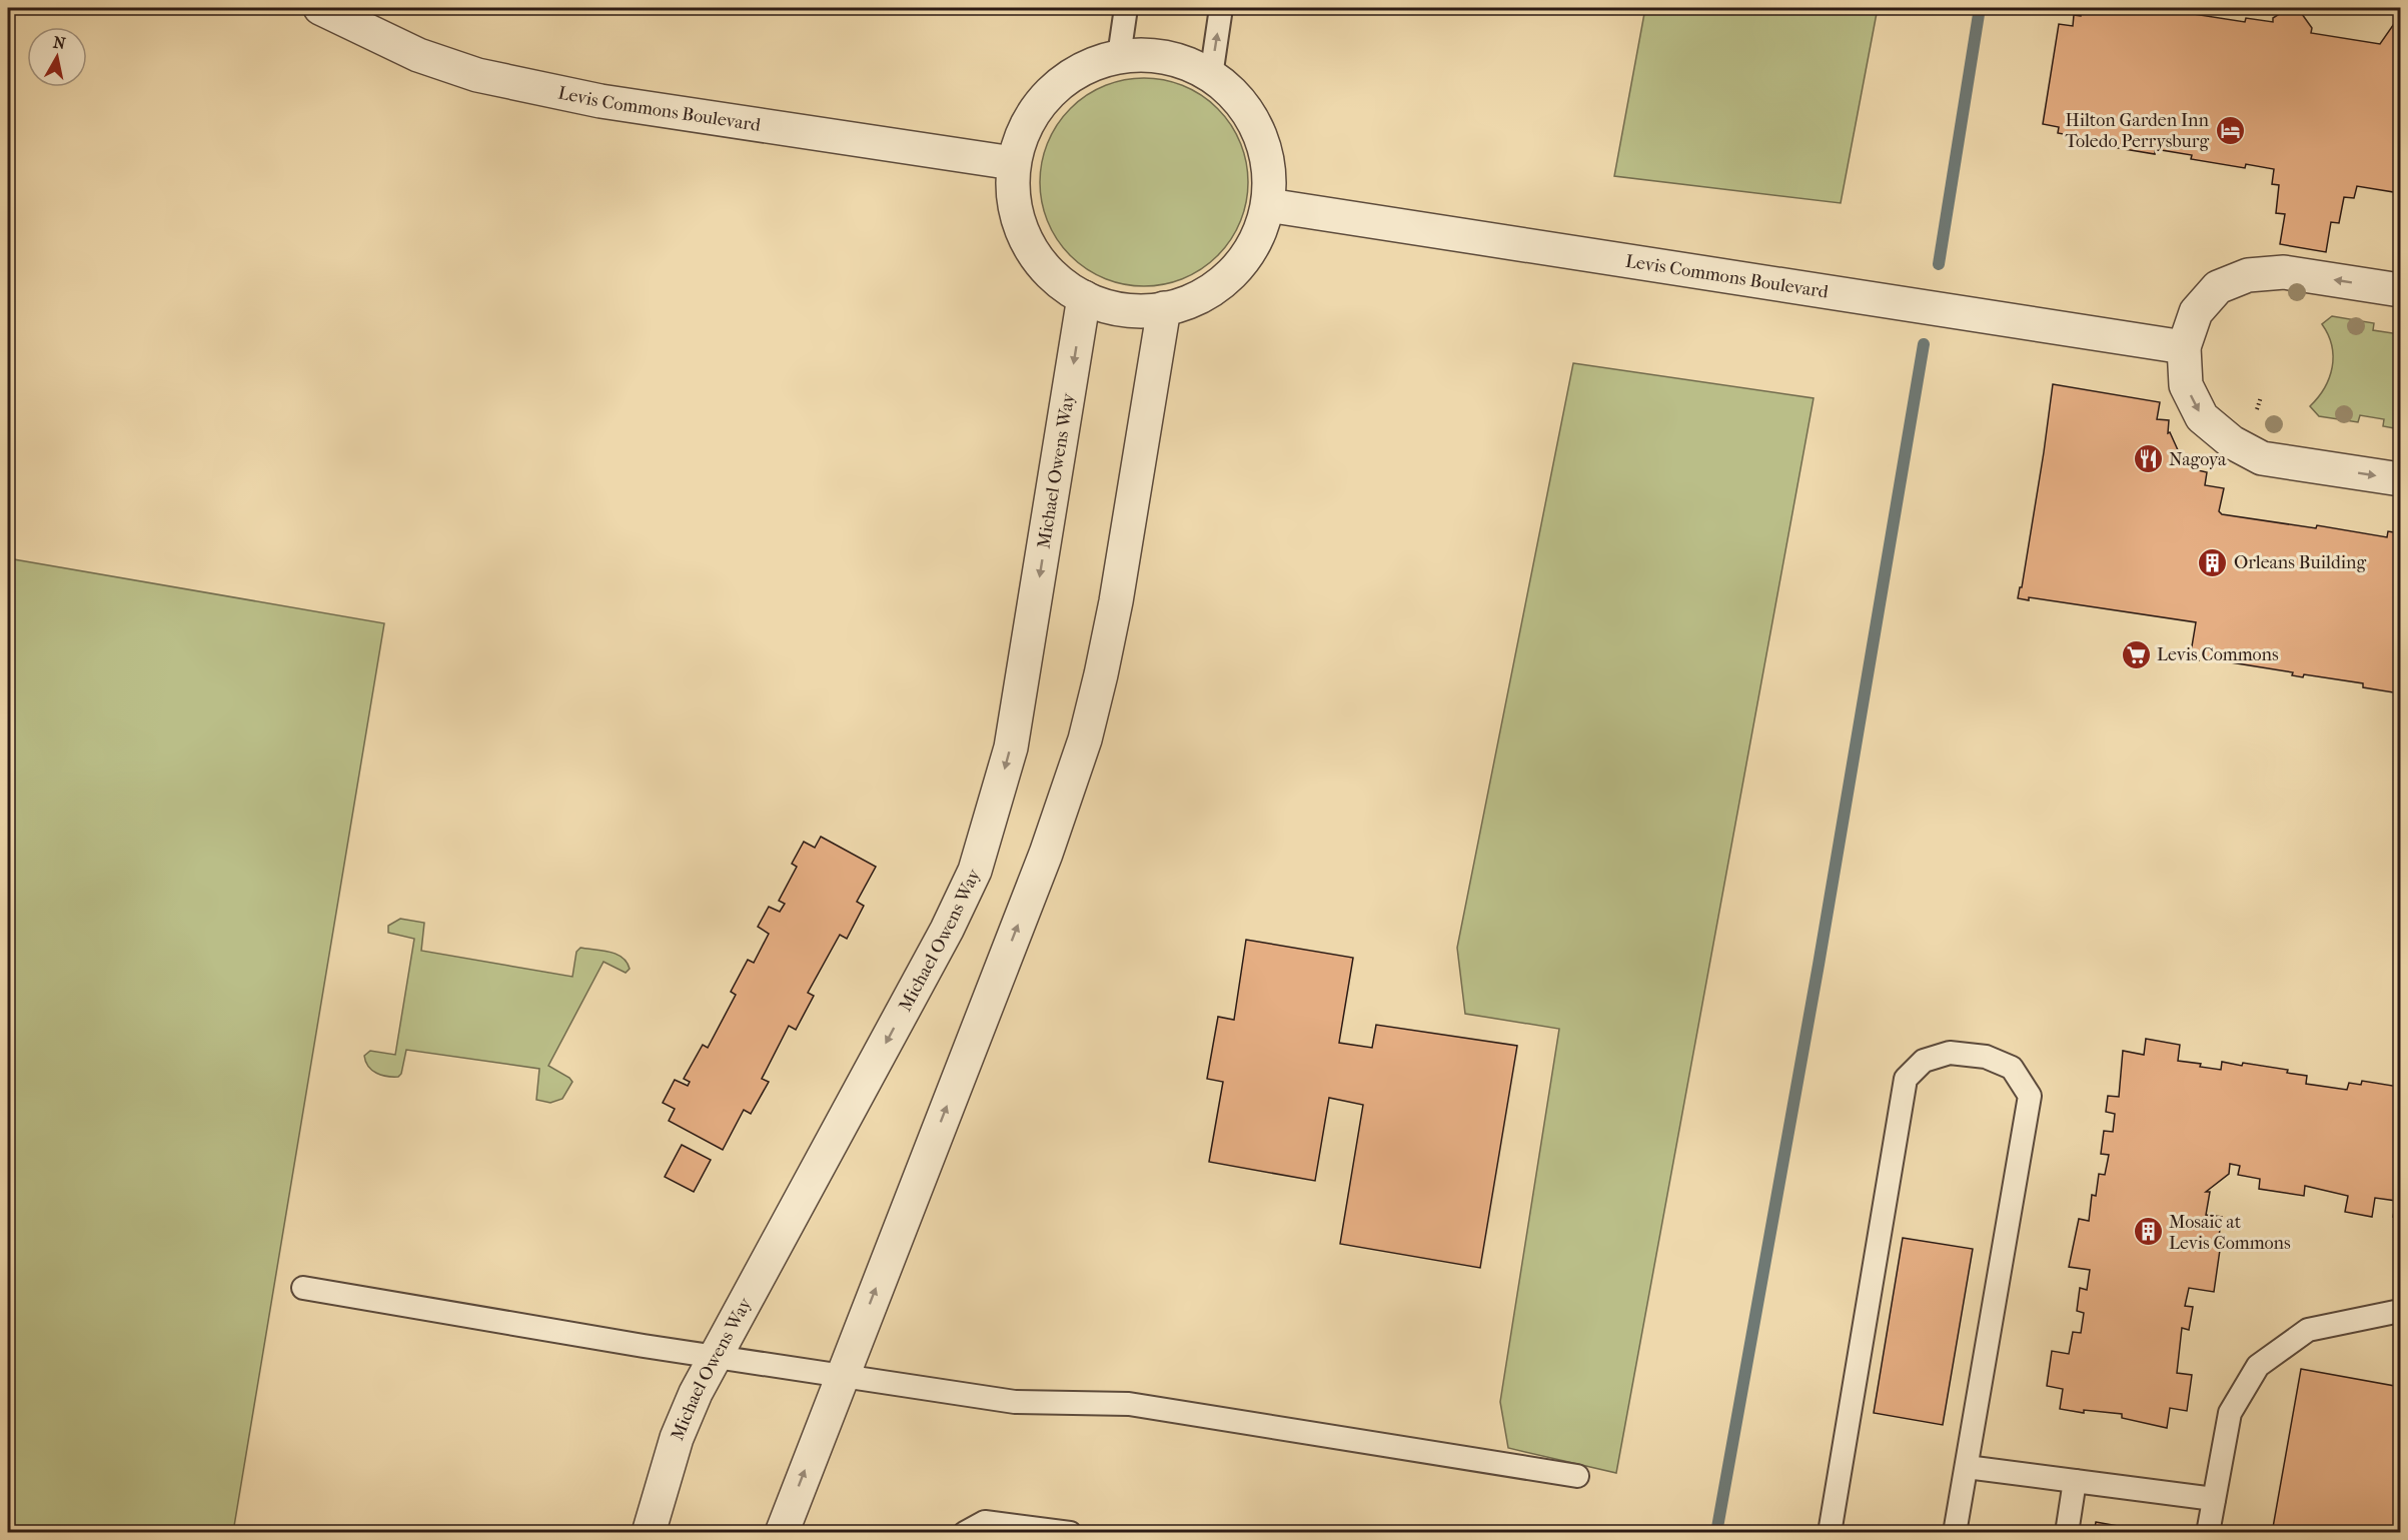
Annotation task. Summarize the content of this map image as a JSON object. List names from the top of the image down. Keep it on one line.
{"streets":{"street":["Levis Commons Boulevard","Michael Owens Way"]},"places":{"hotel":["Hilton Garden Inn Toledo Perrysburg"],"restaurant":["Nagoya"],"building":["Orleans Building","Mosaic at Levis Commons"],"supermarket":["Levis Commons"]},"north":"top"}
